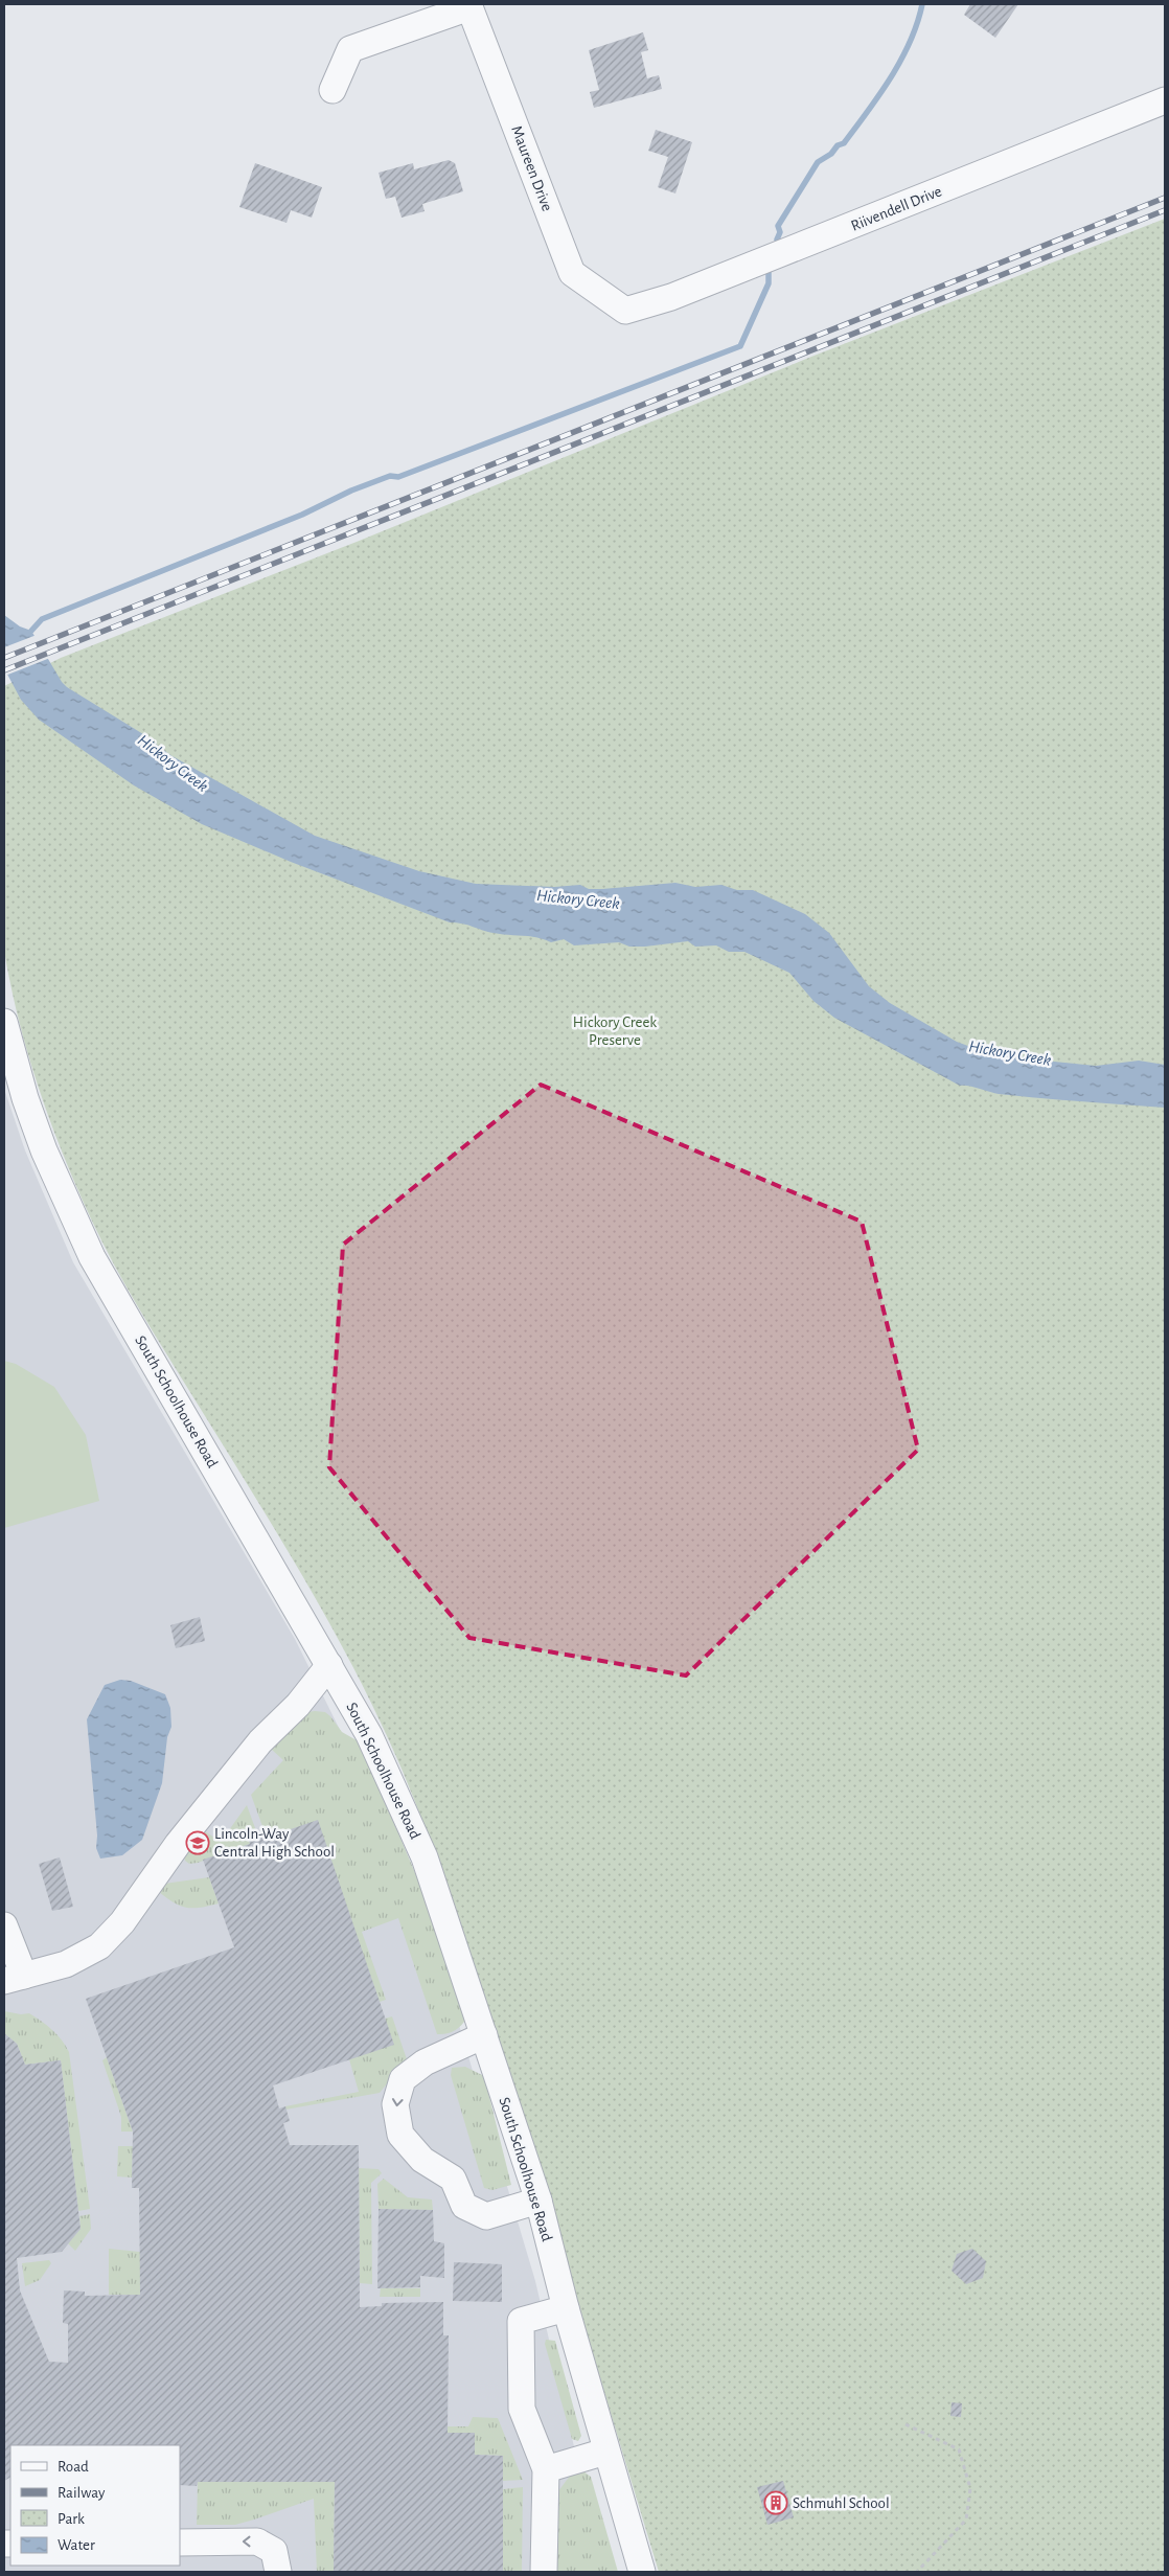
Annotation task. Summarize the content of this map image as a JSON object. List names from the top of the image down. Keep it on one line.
{"streets":{"street":["Maureen Drive","Riivendell Drive","South Schoolhouse Road"]},"crossings":[["Maureen Drive","Riivendell Drive"]],"water":["Hickory Creek"],"parks":["Hickory Creek Preserve"],"places":{"school or university":["Lincoln-Way Central High School"],"building":["Schmuhl School"]},"legend":["Road","Railway","Park","Water"]}
